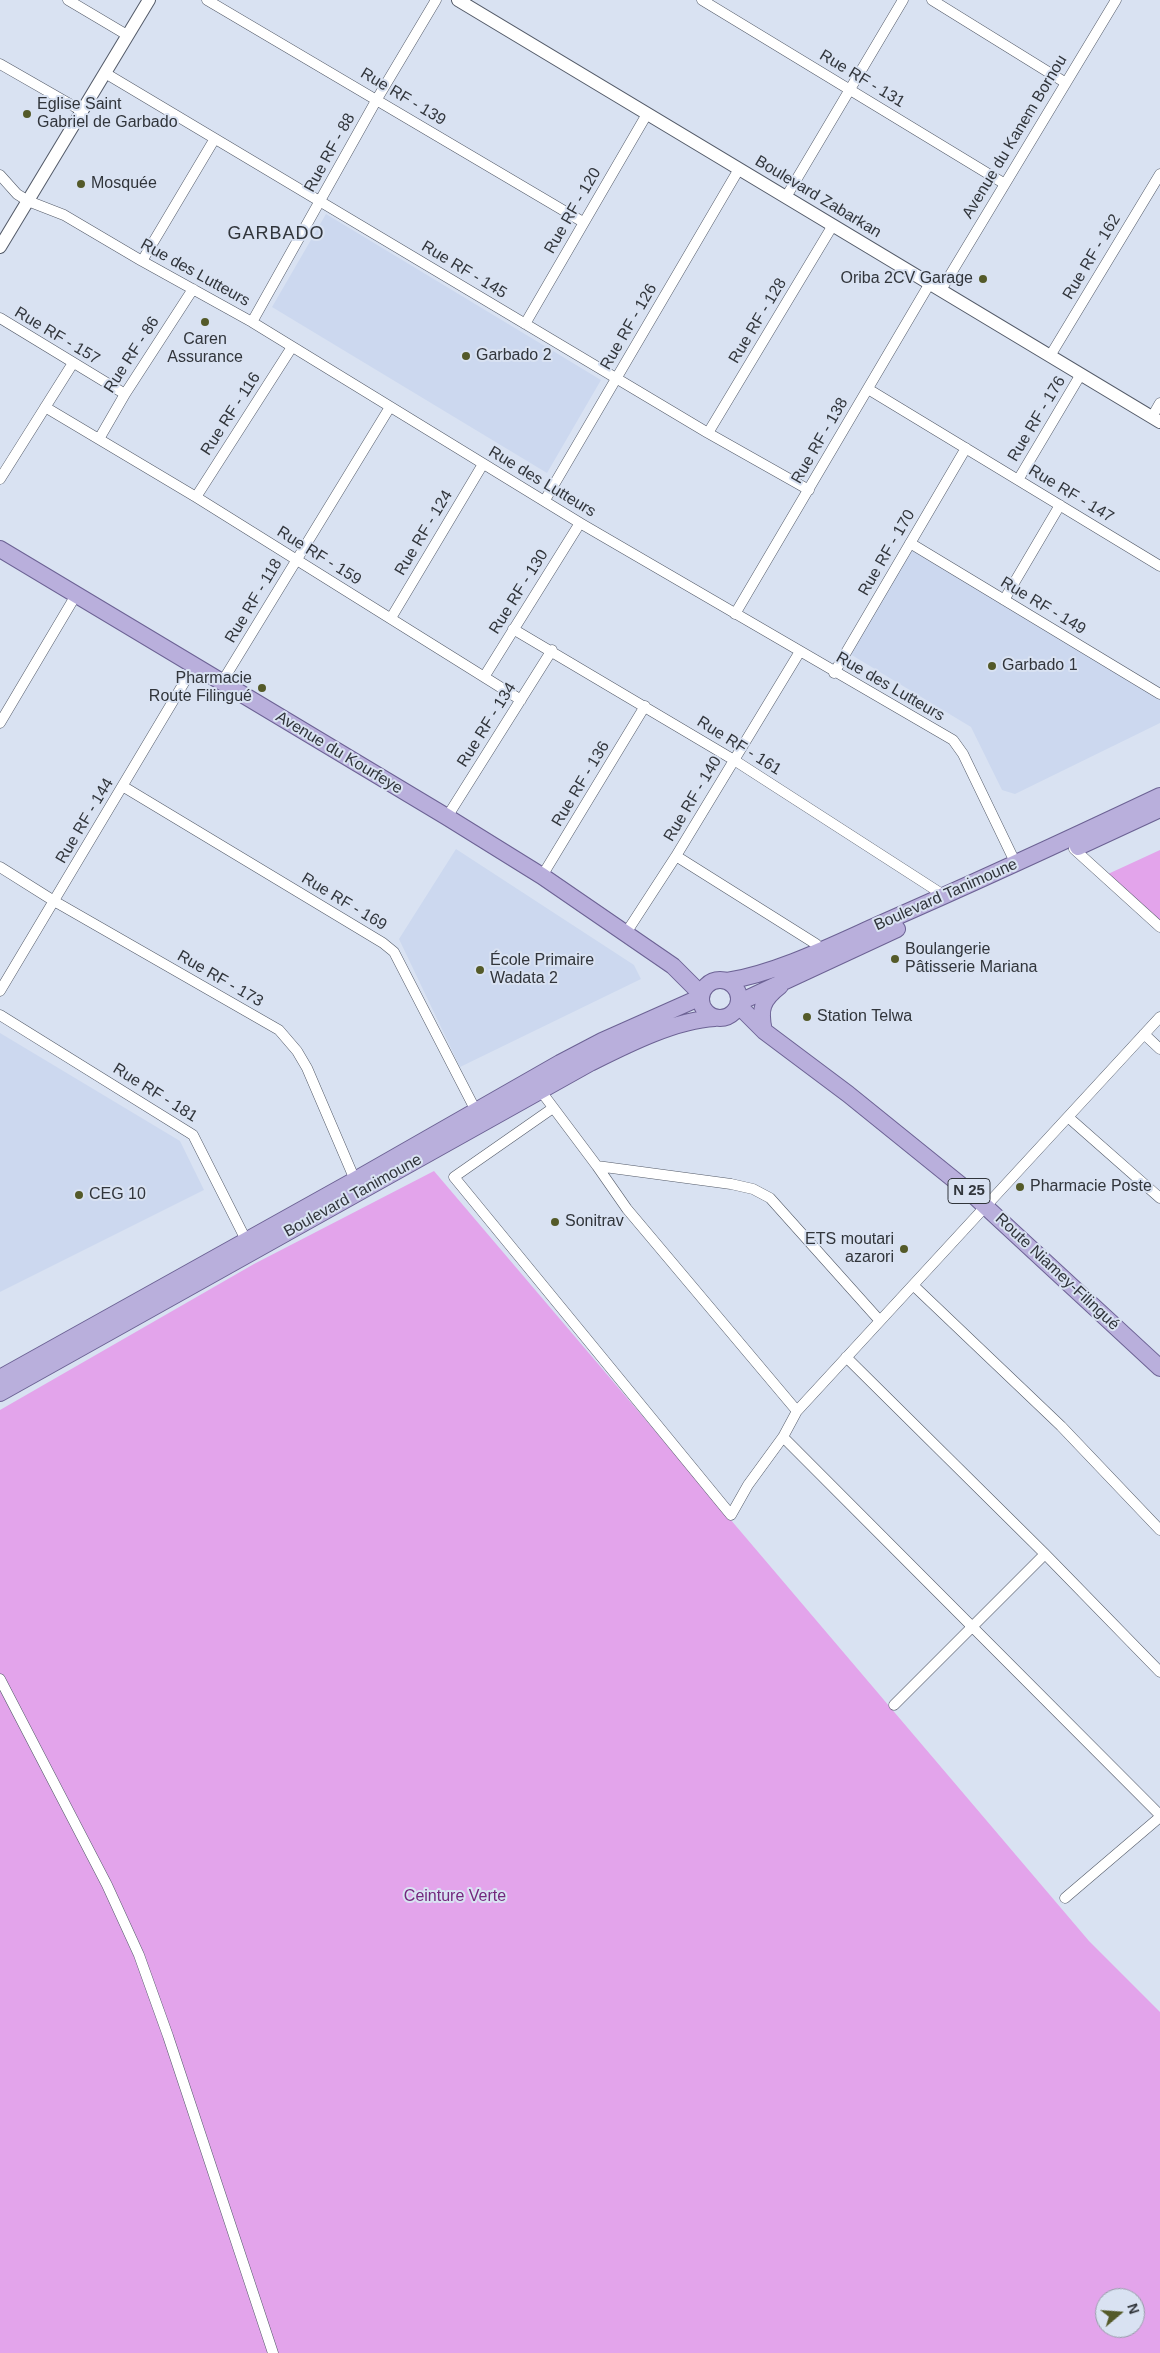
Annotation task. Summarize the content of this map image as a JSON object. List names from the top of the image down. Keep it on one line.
{"streets":{"main road":["Avenue du Kourfeye","Boulevard Tanimoune","N 25","Route Niamey-Filingué"],"street":["Rue RF - 131","Rue RF - 139","Avenue du Kanem Bornou","Rue RF - 88","Boulevard Zabarkan","Rue RF - 120","Rue RF - 162","Rue RF - 145","Rue des Lutteurs","Rue RF - 128","Rue RF - 126","Rue RF - 157","Rue RF - 86","Rue RF - 116","Rue RF - 176","Rue RF - 138","Rue RF - 147","Rue RF - 124","Rue RF - 170","Rue RF - 159","Rue RF - 130","Rue RF - 118","Rue RF - 149","Rue RF - 134","Rue RF - 161","Rue RF - 136","Rue RF - 140","Rue RF - 144","Rue RF - 169","Rue RF - 173","Rue RF - 181"]},"crossings":[["Rue RF - 131","Avenue du Kanem Bornou"],["Rue RF - 139","Rue RF - 88"],["Rue RF - 139","Rue RF - 120"],["Avenue du Kanem Bornou","Boulevard Zabarkan"],["Avenue du Kanem Bornou","Rue RF - 138"],["Rue RF - 88","Rue RF - 145"],["Rue RF - 88","Rue des Lutteurs"],["Boulevard Zabarkan","Rue RF - 120"],["Boulevard Zabarkan","Rue RF - 162"],["Boulevard Zabarkan","Rue RF - 128"],["Boulevard Zabarkan","Rue RF - 126"],["Boulevard Zabarkan","Rue RF - 176"],["Boulevard Zabarkan","Rue RF - 138"],["Rue RF - 120","Rue RF - 145"],["Rue RF - 145","Rue RF - 128"],["Rue RF - 145","Rue RF - 126"],["Rue RF - 145","Rue RF - 138"],["Rue des Lutteurs","Rue RF - 126"],["Rue des Lutteurs","Rue RF - 86"],["Rue des Lutteurs","Rue RF - 116"],["Rue des Lutteurs","Rue RF - 138"],["Rue des Lutteurs","Rue RF - 124"],["Rue des Lutteurs","Rue RF - 170"],["Rue des Lutteurs","Rue RF - 130"],["Rue des Lutteurs","Rue RF - 118"],["Rue des Lutteurs","Rue RF - 140"],["Rue des Lutteurs","Boulevard Tanimoune"],["Rue RF - 157","Rue RF - 86"],["Rue RF - 86","Rue RF - 159"],["Rue RF - 116","Rue RF - 159"],["Rue RF - 176","Rue RF - 147"],["Rue RF - 138","Rue RF - 147"],["Rue RF - 147","Rue RF - 170"],["Rue RF - 124","Rue RF - 159"],["Rue RF - 170","Rue RF - 149"],["Rue RF - 159","Rue RF - 130"],["Rue RF - 159","Rue RF - 118"],["Rue RF - 159","Rue RF - 134"],["Rue RF - 130","Rue RF - 161"],["Rue RF - 118","Avenue du Kourfeye"],["Rue RF - 134","Rue RF - 161"],["Rue RF - 134","Avenue du Kourfeye"],["Rue RF - 161","Rue RF - 136"],["Rue RF - 161","Rue RF - 140"],["Rue RF - 161","Boulevard Tanimoune"],["Avenue du Kourfeye","Rue RF - 136"],["Avenue du Kourfeye","Rue RF - 140"],["Avenue du Kourfeye","Rue RF - 144"],["Avenue du Kourfeye","Boulevard Tanimoune"],["Avenue du Kourfeye","Route Niamey-Filingué"],["Rue RF - 144","Rue RF - 169"],["Rue RF - 144","Rue RF - 173"],["Boulevard Tanimoune","Rue RF - 169"],["Boulevard Tanimoune","Rue RF - 173"],["Boulevard Tanimoune","Rue RF - 181"],["Boulevard Tanimoune","Route Niamey-Filingué"]],"districts":["GARBADO"],"parks":["Ceinture Verte"],"places":["Eglise Saint Gabriel de Garbado","Mosquée","Oriba 2CV Garage","Caren Assurance","Garbado 2","Garbado 1","Pharmacie Route Filingué","Boulangerie Pâtisserie Mariana","École Primaire Wadata 2","Station Telwa","Pharmacie Poste","CEG 10","Sonitrav","ETS moutari azarori"],"north":"right"}
